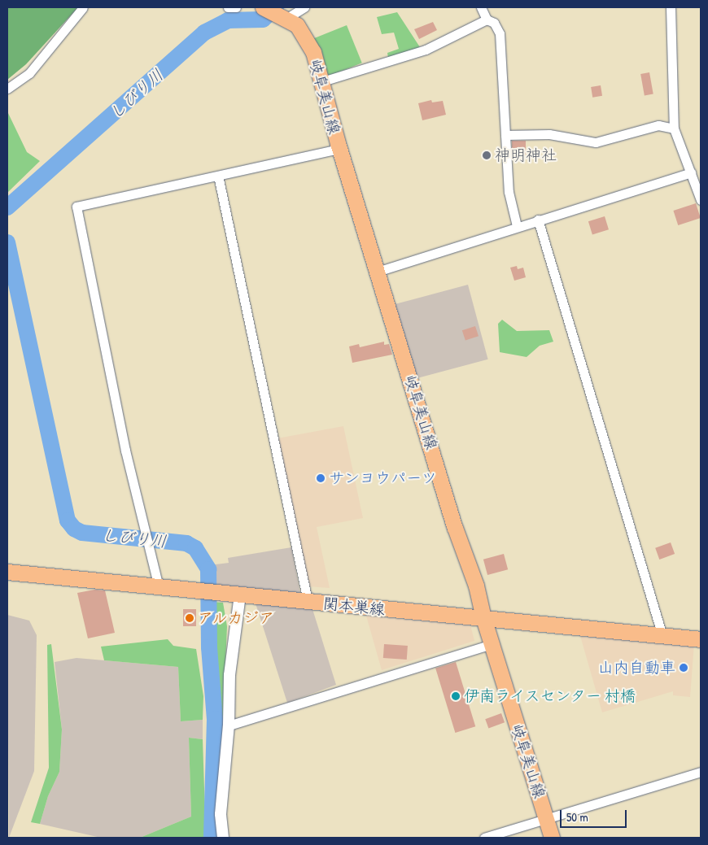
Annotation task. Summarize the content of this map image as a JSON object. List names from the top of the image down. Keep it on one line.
{"streets":{"main road":["岐阜美山線","関本巣線"]},"crossings":[["岐阜美山線","関本巣線"]],"water":["しびり川"],"places":["神明神社","サンヨウパーツ","アルカジア","山内自動車","伊南ライスセンター 村橋"],"scale_bar":"50 m"}
